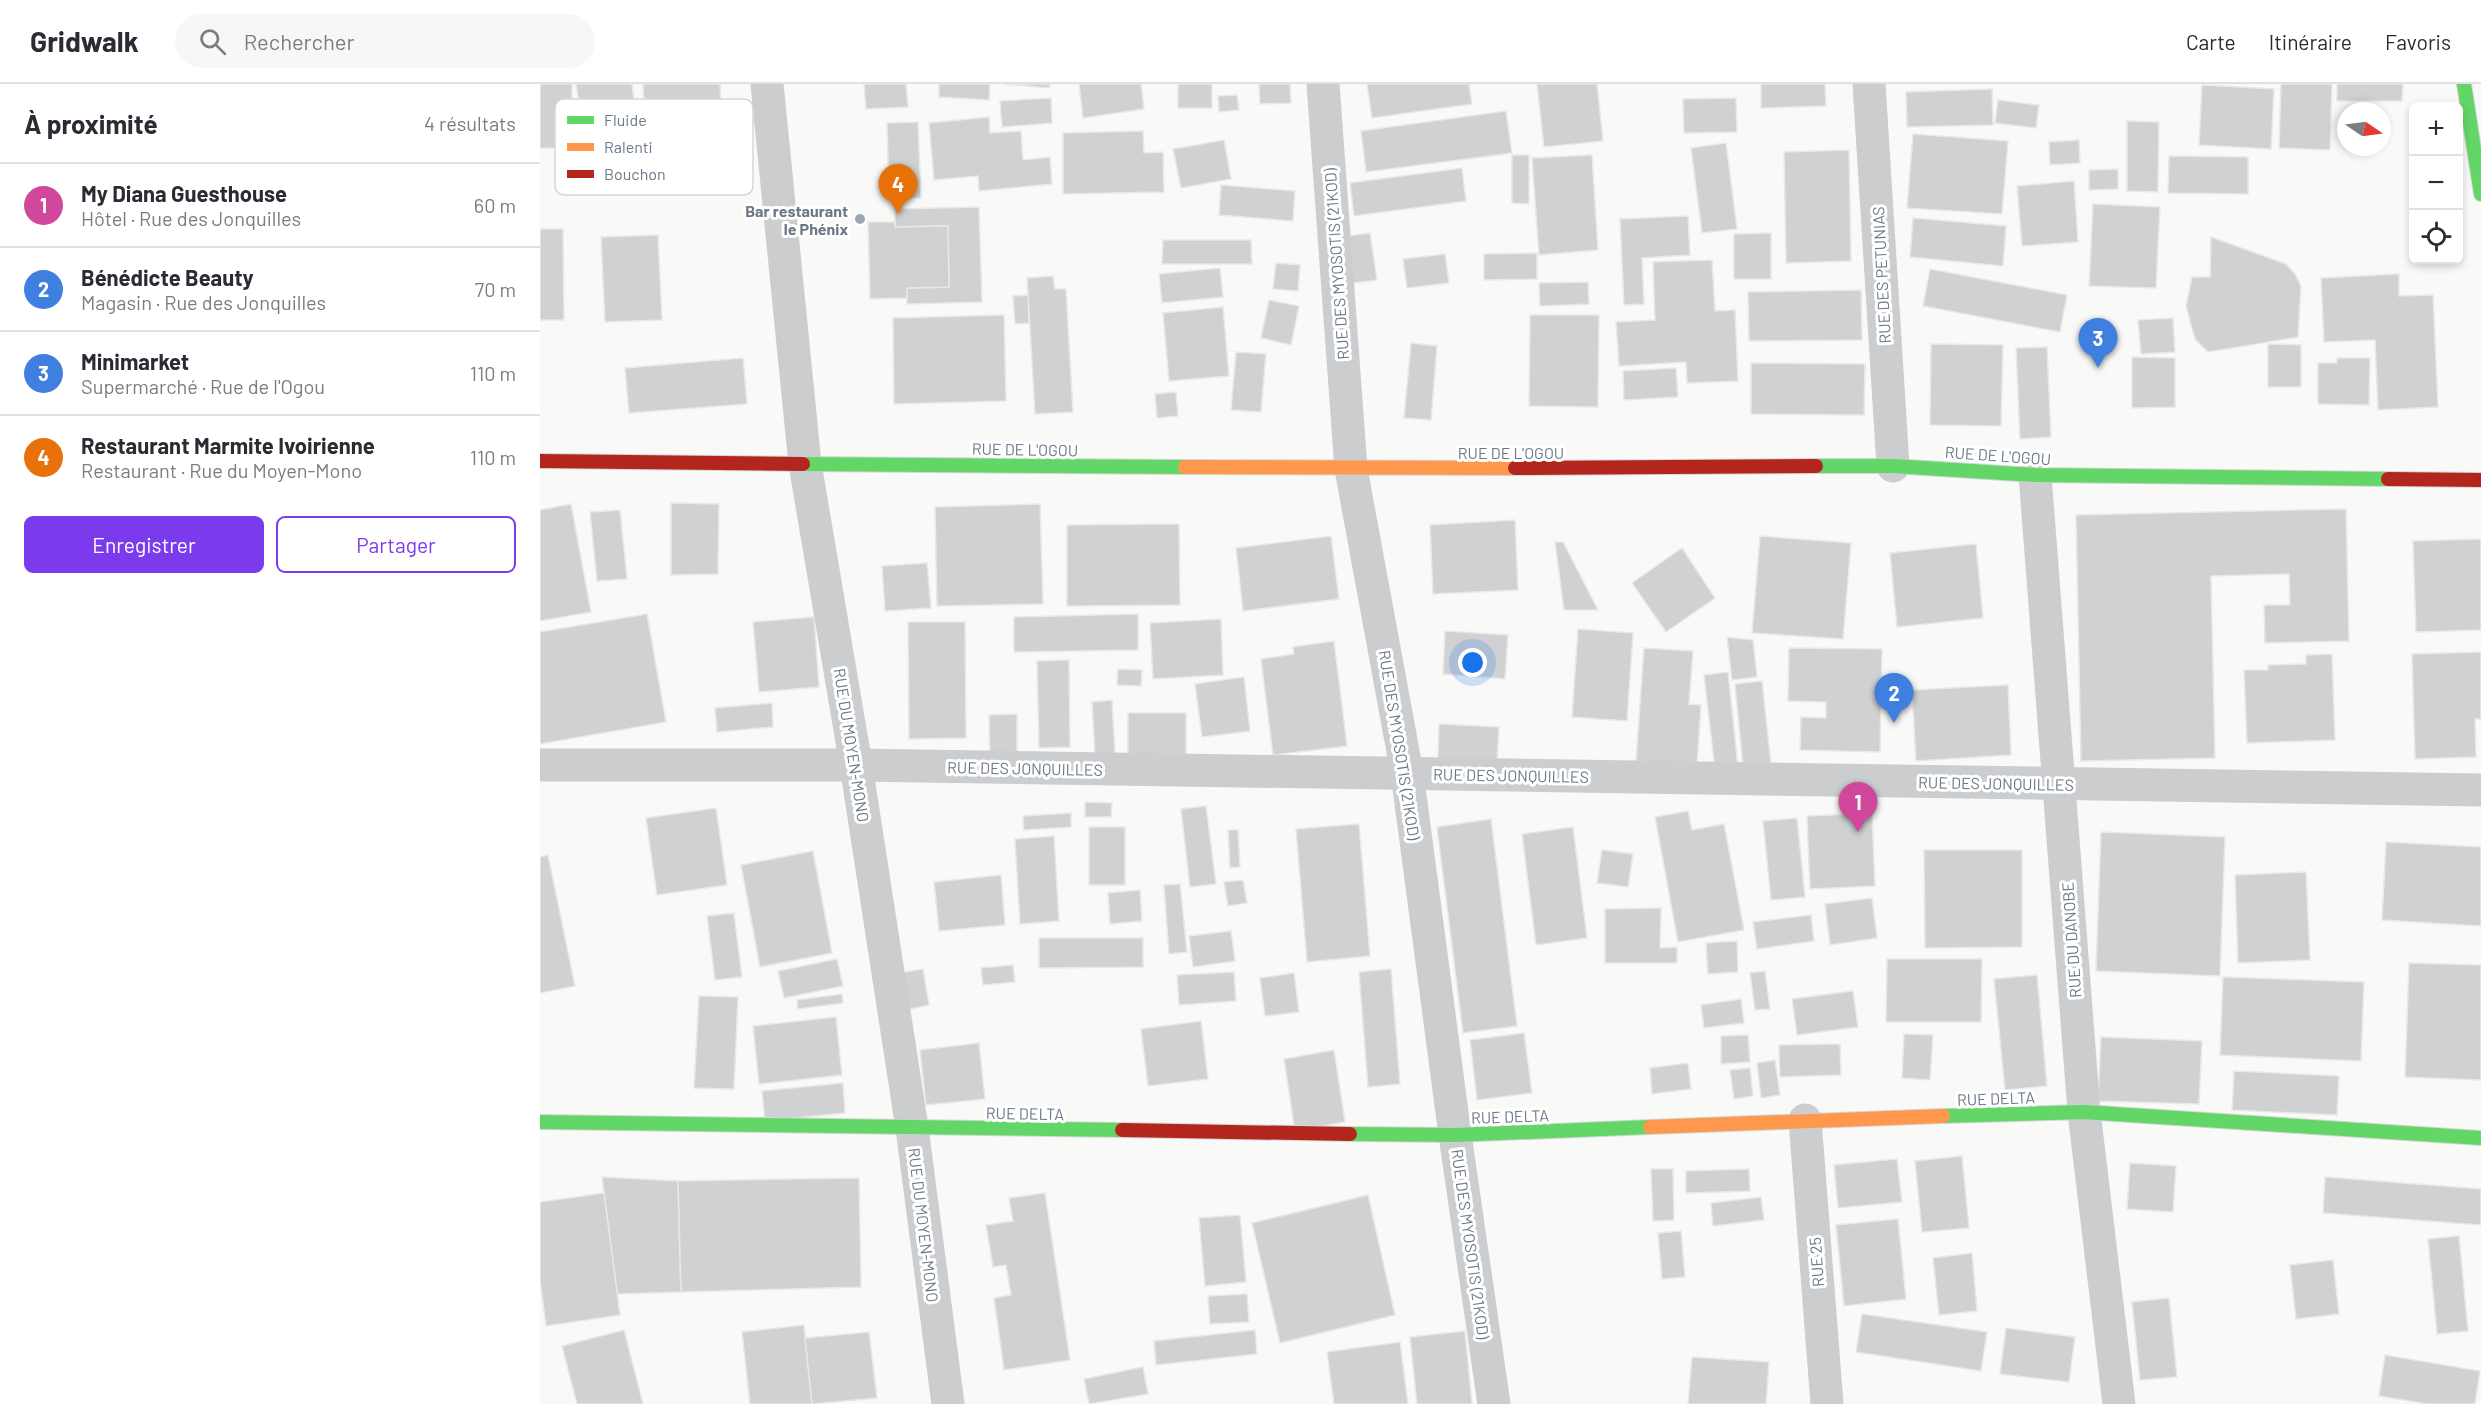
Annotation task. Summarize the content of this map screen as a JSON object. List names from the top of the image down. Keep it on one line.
{"streets":{"street":["RUE DES MYOSOTIS (21KOD)","RUE DES PETUNIAS","RUE DE L'OGOU","RUE DU MOYEN-MONO","RUE DES JONQUILLES","RUE DU DANOBE","RUE DELTA","RUE 25"]},"crossings":[["RUE DES MYOSOTIS (21KOD)","RUE DE L'OGOU"],["RUE DES MYOSOTIS (21KOD)","RUE DES JONQUILLES"],["RUE DES MYOSOTIS (21KOD)","RUE DELTA"],["RUE DES PETUNIAS","RUE DE L'OGOU"],["RUE DE L'OGOU","RUE DU MOYEN-MONO"],["RUE DE L'OGOU","RUE DU DANOBE"],["RUE DU MOYEN-MONO","RUE DES JONQUILLES"],["RUE DU MOYEN-MONO","RUE DELTA"],["RUE DES JONQUILLES","RUE DU DANOBE"],["RUE DU DANOBE","RUE DELTA"],["RUE DELTA","RUE 25"]],"places":["Bar restaurant le Phénix"],"legend":["Fluide","Ralenti","Bouchon"],"north":"right","page":{"header":"Gridwalk","search":"Rechercher","nav":["Carte","Itinéraire","Favoris"],"heading":["À proximité","4 résultats"],"map_buttons":["+","−"],"list":[{"mark":"1","name":"My Diana Guesthouse","note":"Hôtel · Rue des Jonquilles","value":"60 m"},{"mark":"2","name":"Bénédicte Beauty","note":"Magasin · Rue des Jonquilles","value":"70 m"},{"mark":"3","name":"Minimarket","note":"Supermarché · Rue de l'Ogou","value":"110 m"},{"mark":"4","name":"Restaurant Marmite Ivoirienne","note":"Restaurant · Rue du Moyen-Mono","value":"110 m"}],"pins":["4","3","2","1"],"buttons":["Enregistrer","Partager"]}}
